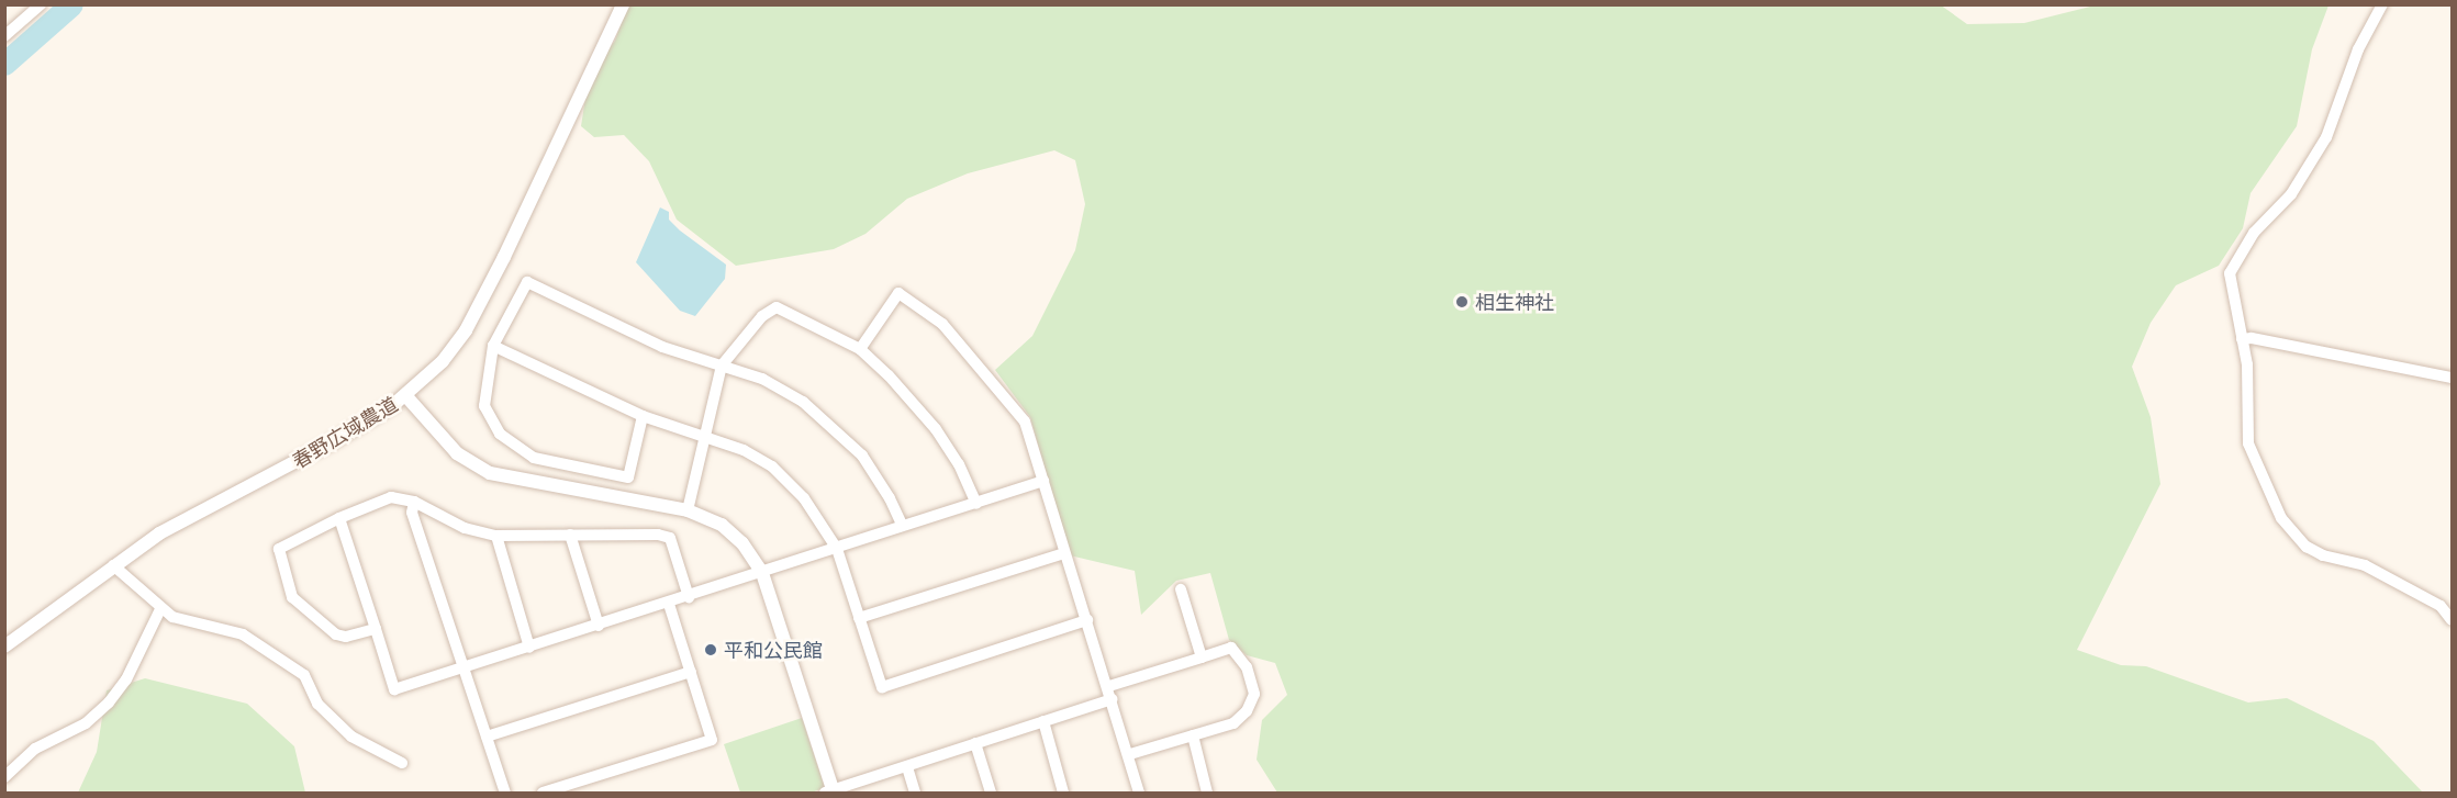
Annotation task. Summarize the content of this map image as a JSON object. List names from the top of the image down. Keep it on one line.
{"streets":{"street":["春野広域農道"]},"places":["相生神社","平和公民館"]}
